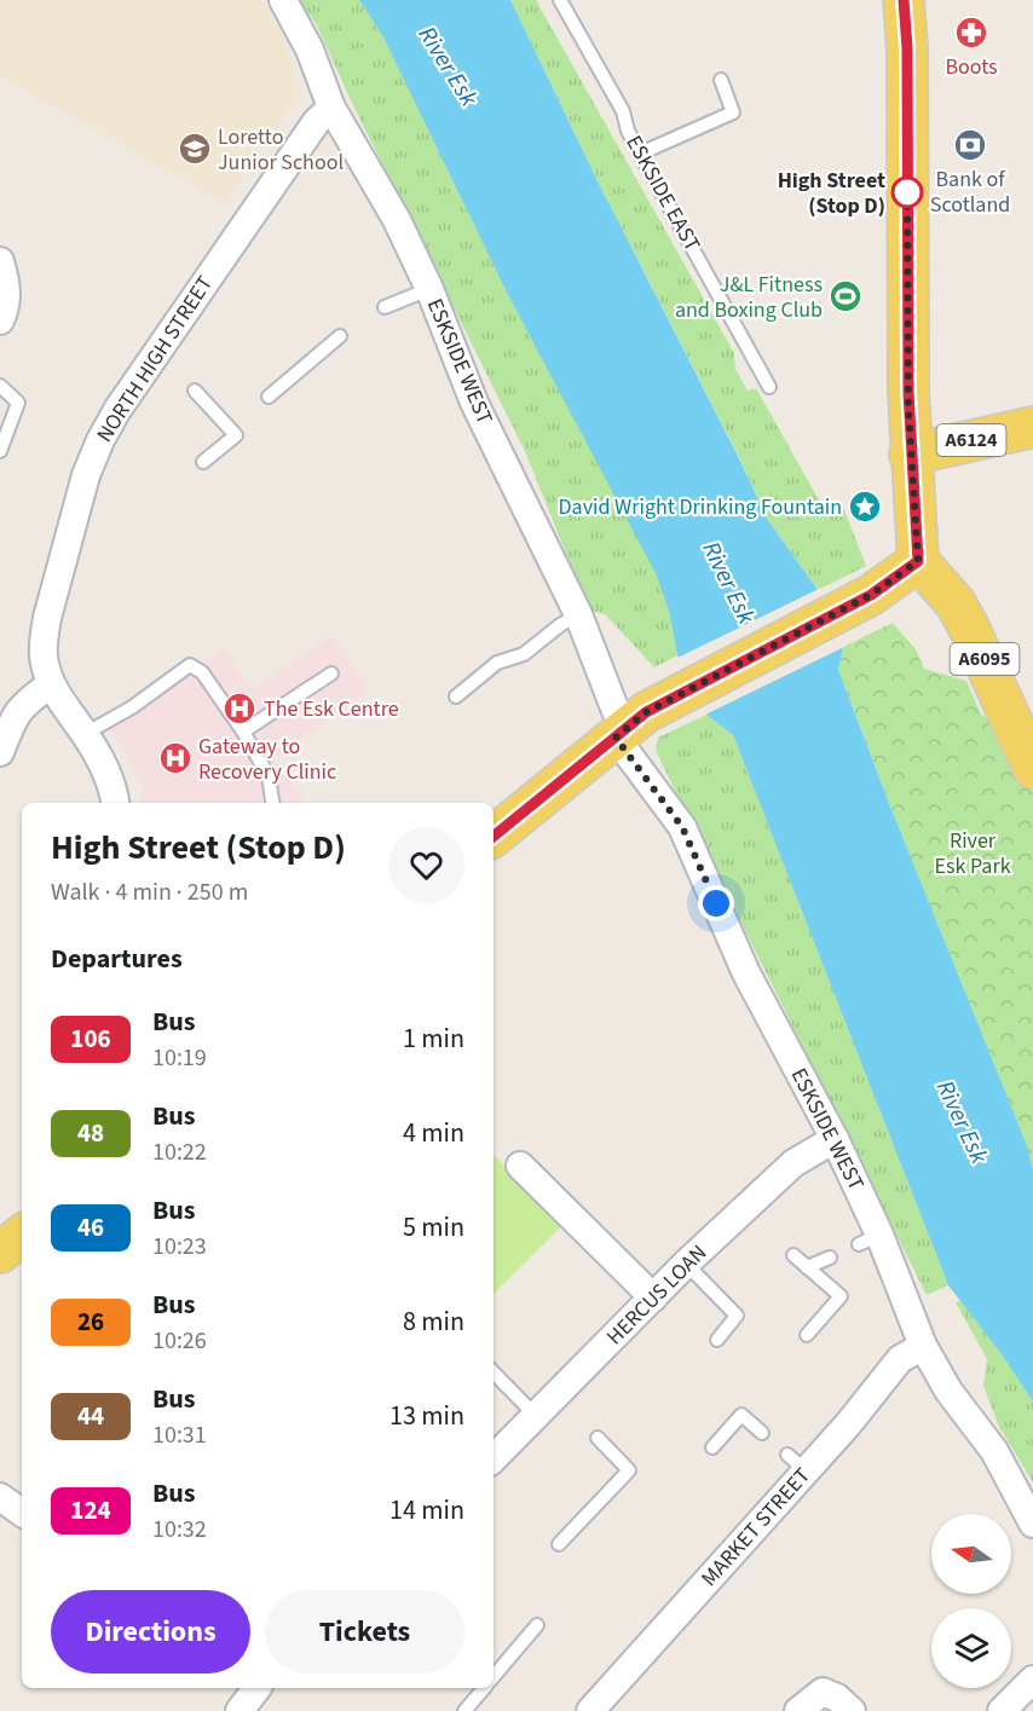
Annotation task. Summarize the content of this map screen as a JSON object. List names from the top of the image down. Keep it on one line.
{"streets":{"main road":["A6124","A6095"],"street":["NORTH HIGH STREET","ESKSIDE WEST","HERCUS LOAN","MARKET STREET"],"lane":["ESKSIDE EAST"]},"crossings":[["NORTH HIGH STREET","ESKSIDE WEST"],["ESKSIDE WEST","HERCUS LOAN"],["ESKSIDE WEST","MARKET STREET"]],"water":["River Esk"],"parks":["River Esk Park"],"places":{"pharmacy":["Boots"],"bank":["Bank of Scotland"],"school or university":["Loretto Junior School"],"other":["High Street (Stop D)"],"sports":["J&L Fitness and Boxing Club"],"place":["David Wright Drinking Fountain"],"hospital":["The Esk Centre","Gateway to Recovery Clinic"]},"lines":["bus line 106"],"north":"left","page":{"heading":[["High Street (Stop D)","Walk · 4 min · 250 m"],"Departures"],"list":[{"mark":"106","name":"Bus","note":"10:19","value":"1 min"},{"mark":"48","name":"Bus","note":"10:22","value":"4 min"},{"mark":"46","name":"Bus","note":"10:23","value":"5 min"},{"mark":"26","name":"Bus","note":"10:26","value":"8 min"},{"mark":"44","name":"Bus","note":"10:31","value":"13 min"},{"mark":"124","name":"Bus","note":"10:32","value":"14 min"}],"buttons":["Directions","Tickets"]}}
